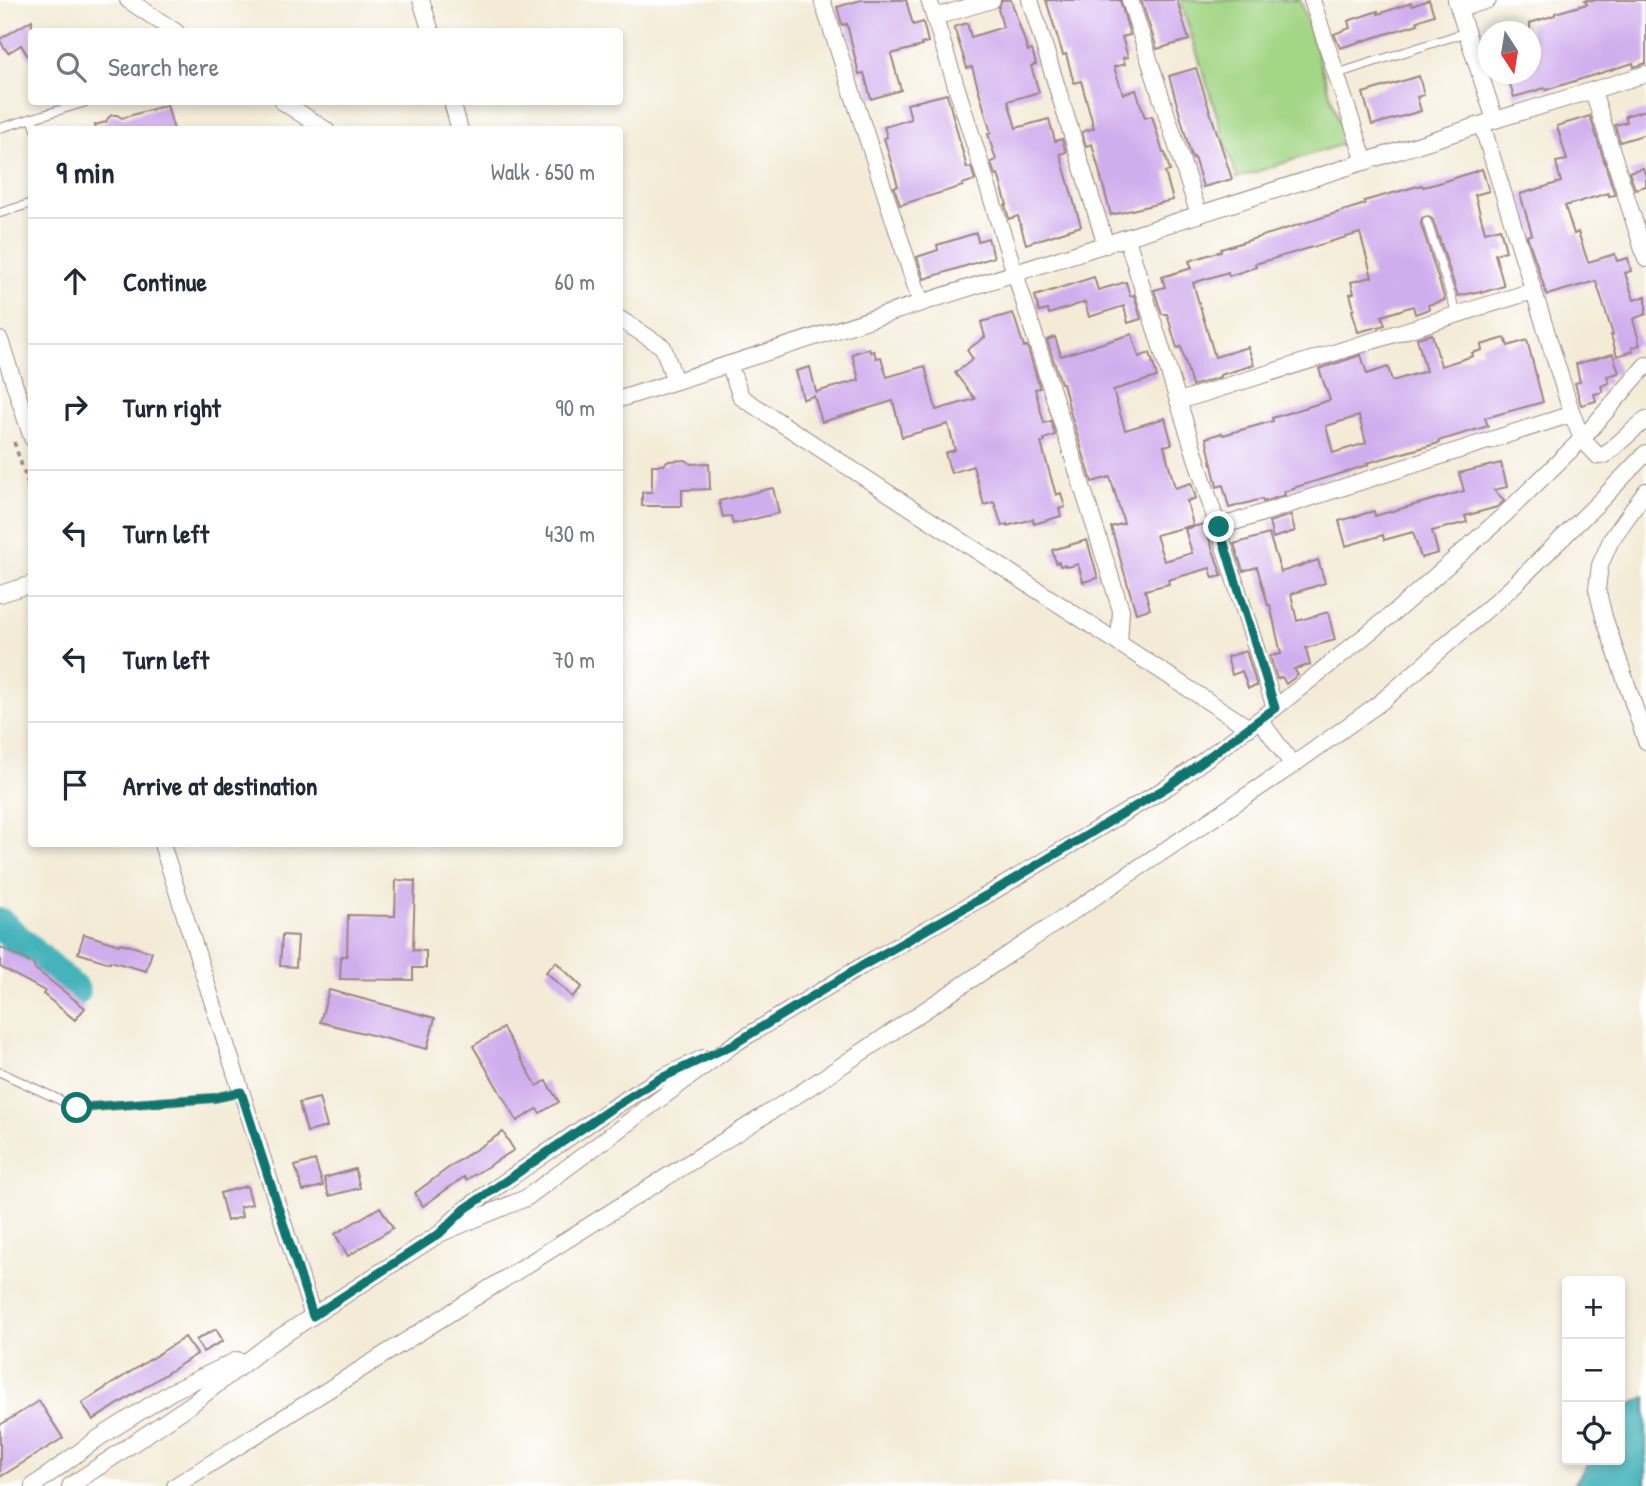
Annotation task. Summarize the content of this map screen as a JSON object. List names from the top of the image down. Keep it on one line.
{"north":"bottom","page":{"search":"Search here","heading":["9 min","Walk · 650 m"],"list":[["Continue","60 m"],["Turn right","90 m"],["Turn left","430 m"],["Turn left","70 m"],"Arrive at destination"],"map_buttons":["+","−"]}}
